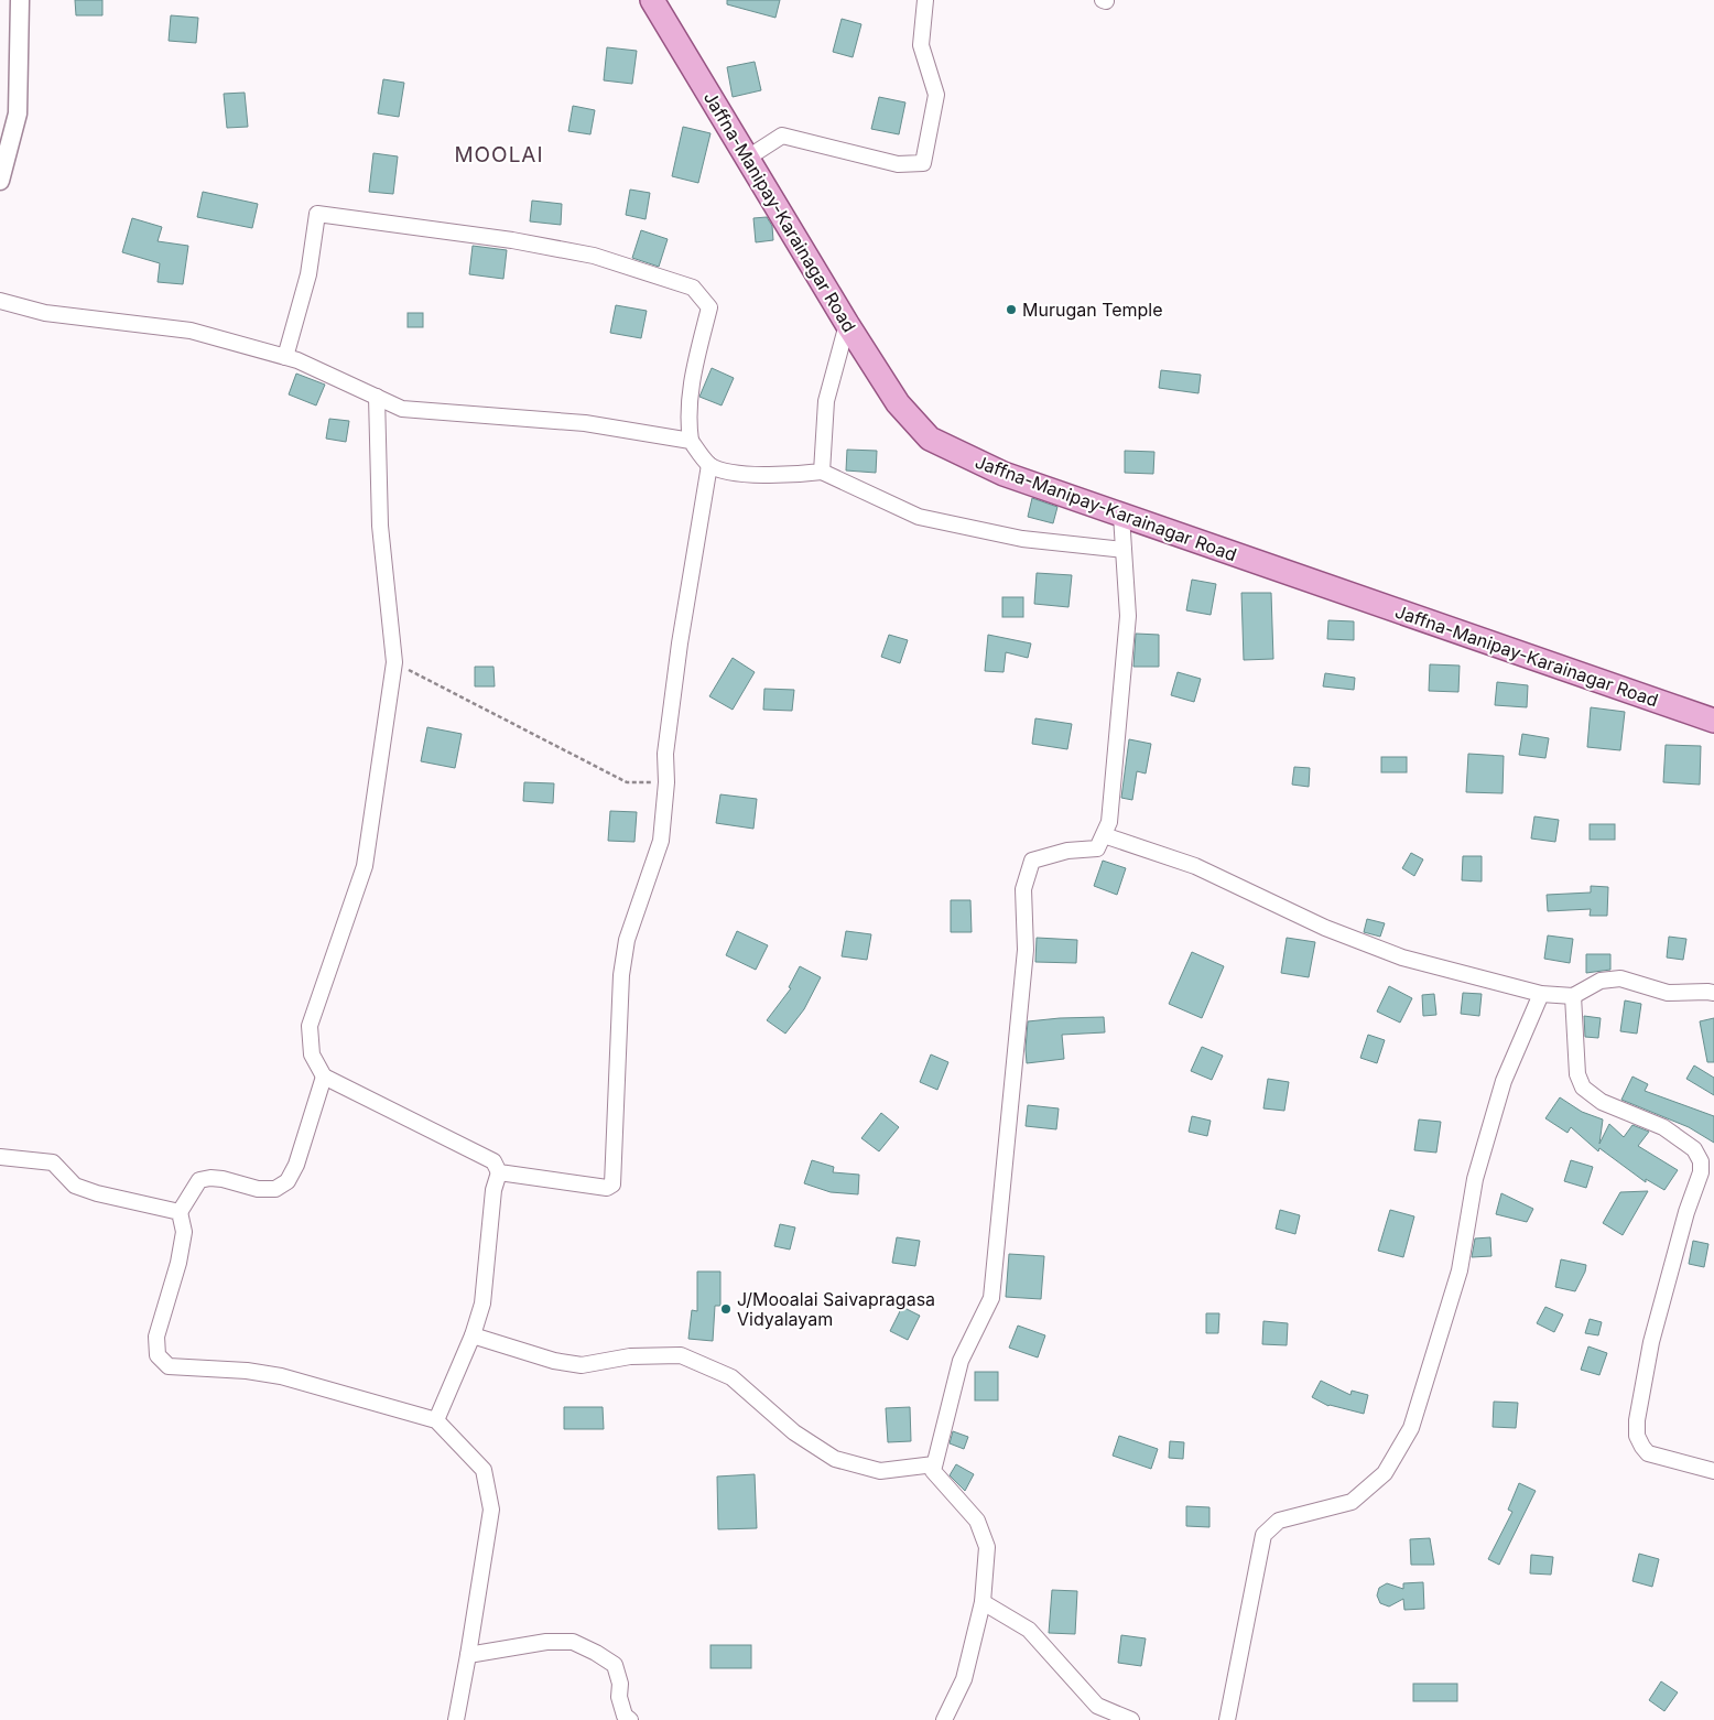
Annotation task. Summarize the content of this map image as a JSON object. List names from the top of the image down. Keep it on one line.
{"streets":{"main road":["Jaffna-Manipay-Karainagar Road"]},"districts":["MOOLAI"],"places":["Murugan Temple","J/Mooalai Saivapragasa Vidyalayam"]}
